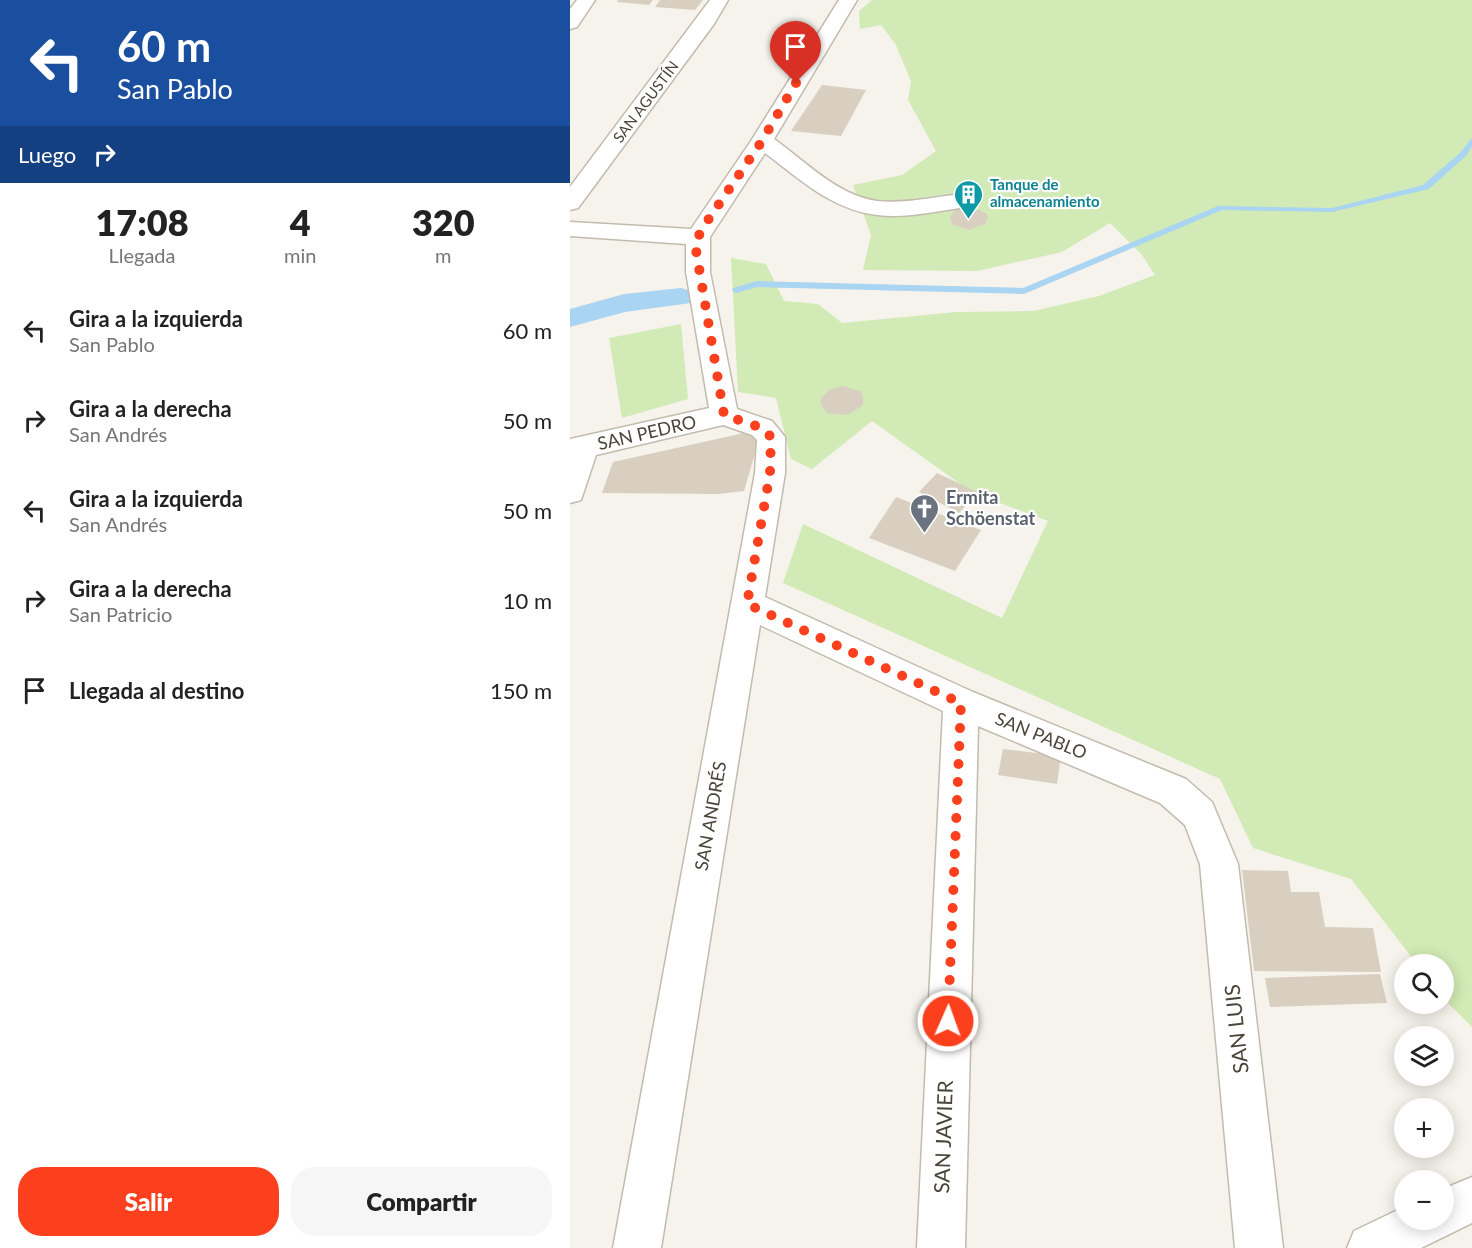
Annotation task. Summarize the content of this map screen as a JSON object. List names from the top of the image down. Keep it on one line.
{"streets":{"street":["SAN AGUSTÍN","SAN PEDRO","SAN PABLO","SAN ANDRÉS","SAN LUIS","SAN JAVIER"]},"crossings":[["SAN PEDRO","SAN ANDRÉS"],["SAN PABLO","SAN ANDRÉS"],["SAN PABLO","SAN LUIS"],["SAN PABLO","SAN JAVIER"]],"places":{"building":["Tanque de almacenamiento"],"church":["Ermita Schöenstat"]},"page":{"turn":["60 m","San Pablo"],"then":"Luego","eta":["17:08","Llegada","4","min","320","m"],"list":[{"name":"Gira a la izquierda","note":"San Pablo","value":"60 m"},{"name":"Gira a la derecha","note":"San Andrés","value":"50 m"},{"name":"Gira a la izquierda","note":"San Andrés","value":"50 m"},{"name":"Gira a la derecha","note":"San Patricio","value":"10 m"},{"name":"Llegada al destino","value":"150 m"}],"map_buttons":["+","−"],"buttons":["Salir","Compartir"]}}
